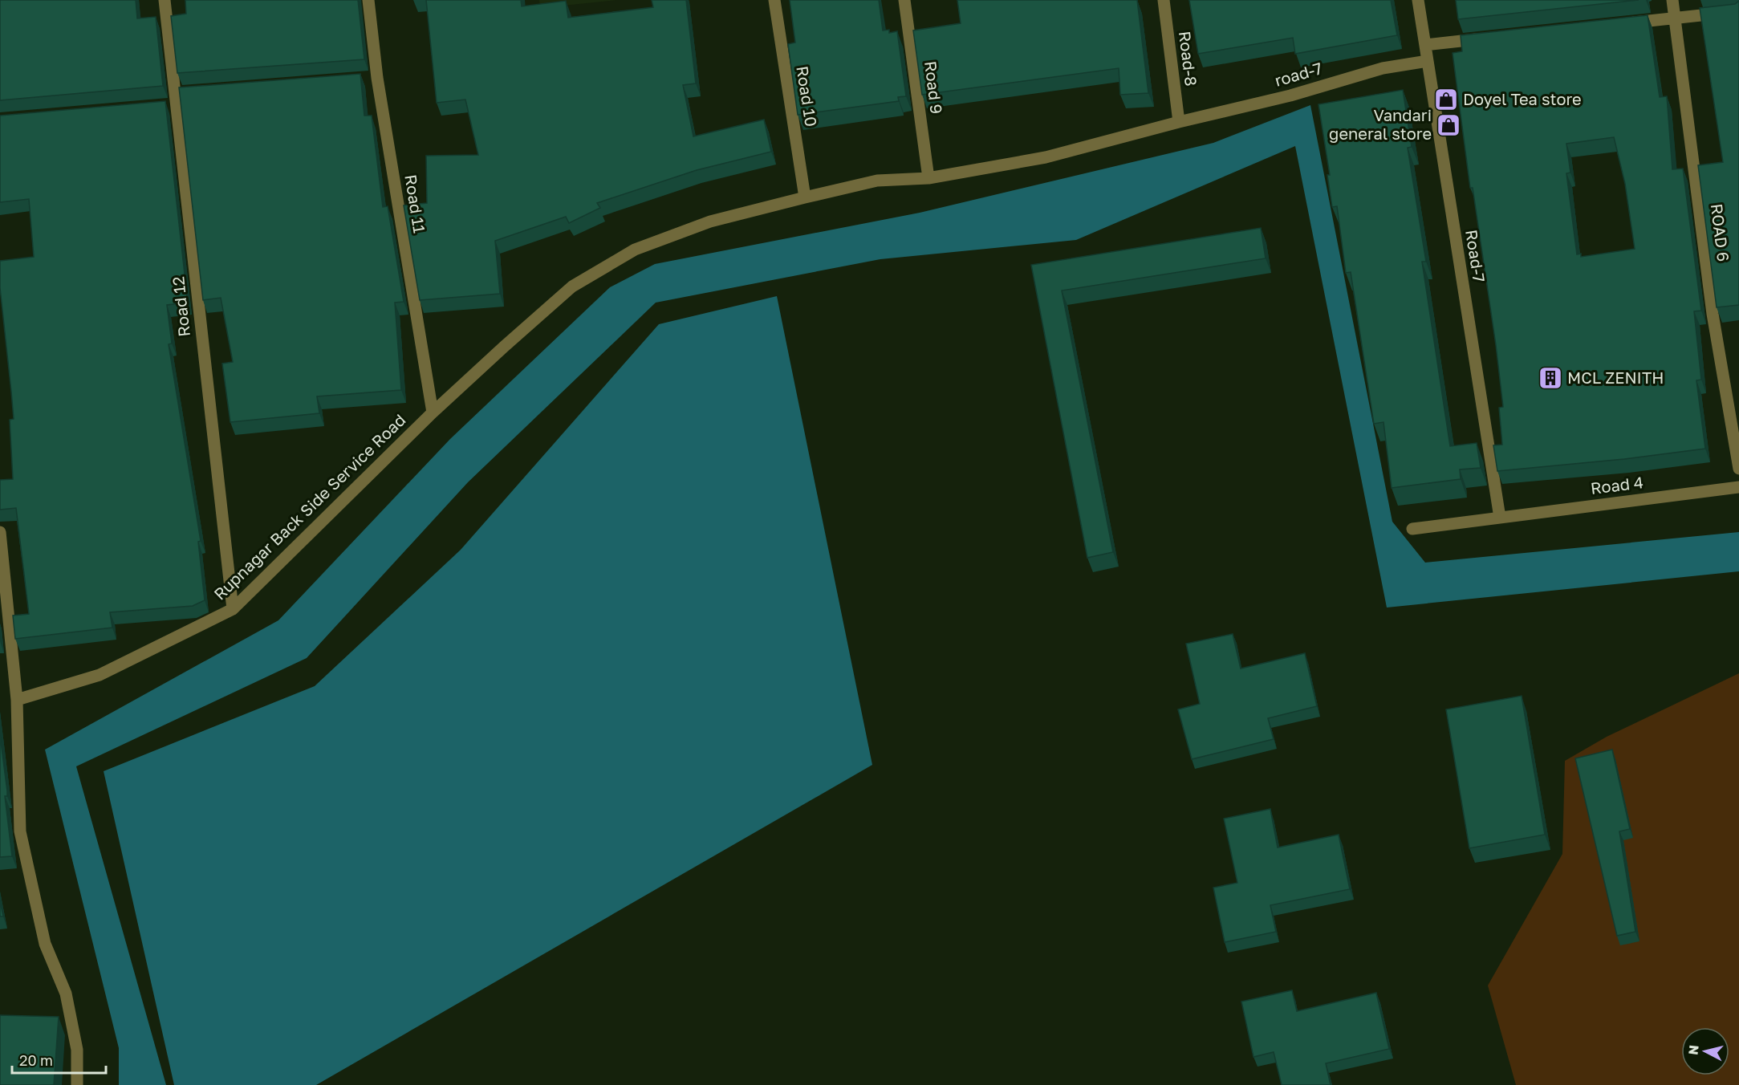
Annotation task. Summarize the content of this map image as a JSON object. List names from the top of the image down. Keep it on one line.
{"streets":{"street":["Road-8","road-7","Road 9","Road 10","Road 11","ROAD 6","Road-7","Road 12","Road 4","Rupnagar Back Side Service Road"]},"crossings":[["Road-8","road-7"],["road-7","Road 9"],["road-7","Road-7"],["road-7","Rupnagar Back Side Service Road"],["Road 9","Rupnagar Back Side Service Road"],["Road 10","Rupnagar Back Side Service Road"],["Road 11","Rupnagar Back Side Service Road"],["Road-7","Road 4"],["Road 12","Rupnagar Back Side Service Road"]],"places":{"shop":["Doyel Tea store","Vandari general store"],"building":["MCL ZENITH"]},"scale_bar":"20 m","north":"left"}
